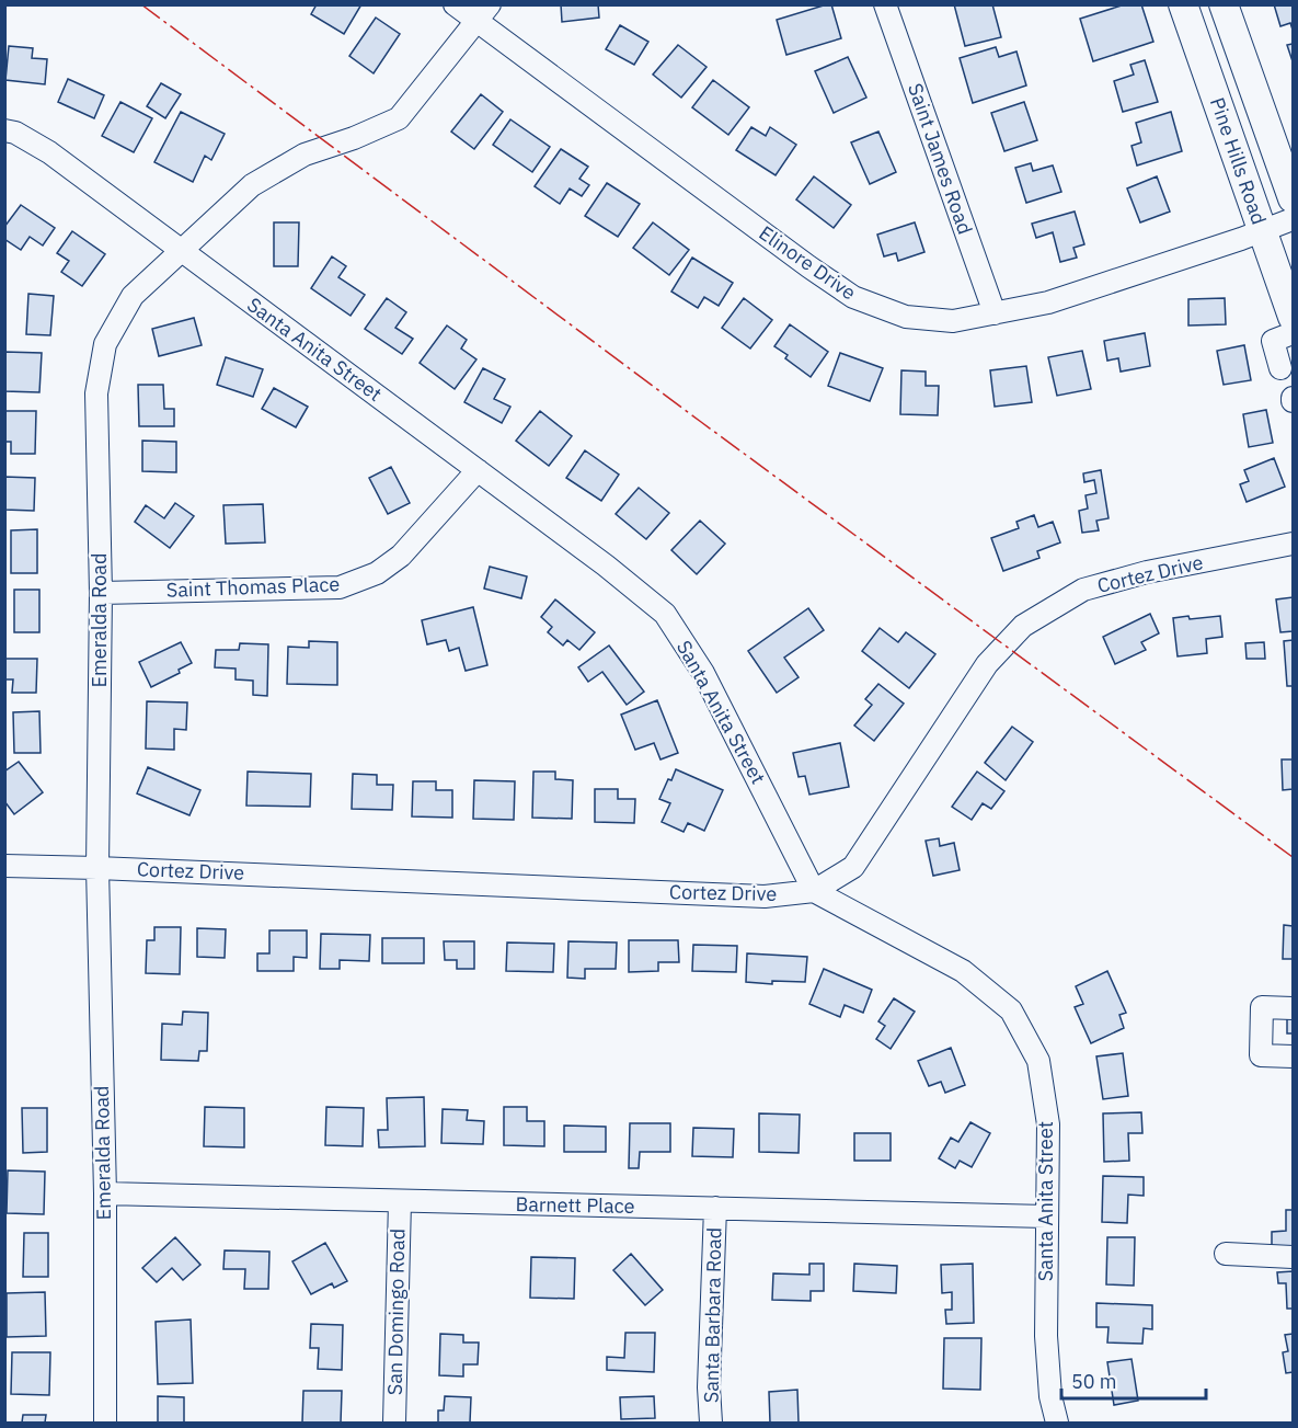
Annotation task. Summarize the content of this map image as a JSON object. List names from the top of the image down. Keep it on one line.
{"streets":{"main road":["Pine Hills Road"],"street":["Saint James Road","Elinore Drive","Santa Anita Street","Cortez Drive","Saint Thomas Place","Emeralda Road","Barnett Place","San Domingo Road","Santa Barbara Road"]},"crossings":[["Saint James Road","Elinore Drive"],["Pine Hills Road","Elinore Drive"],["Elinore Drive","Emeralda Road"],["Santa Anita Street","Cortez Drive"],["Santa Anita Street","Saint Thomas Place"],["Santa Anita Street","Emeralda Road"],["Santa Anita Street","Barnett Place"],["Cortez Drive","Emeralda Road"],["Saint Thomas Place","Emeralda Road"],["Emeralda Road","Barnett Place"],["Barnett Place","San Domingo Road"],["Barnett Place","Santa Barbara Road"]],"scale_bar":"50 m"}
